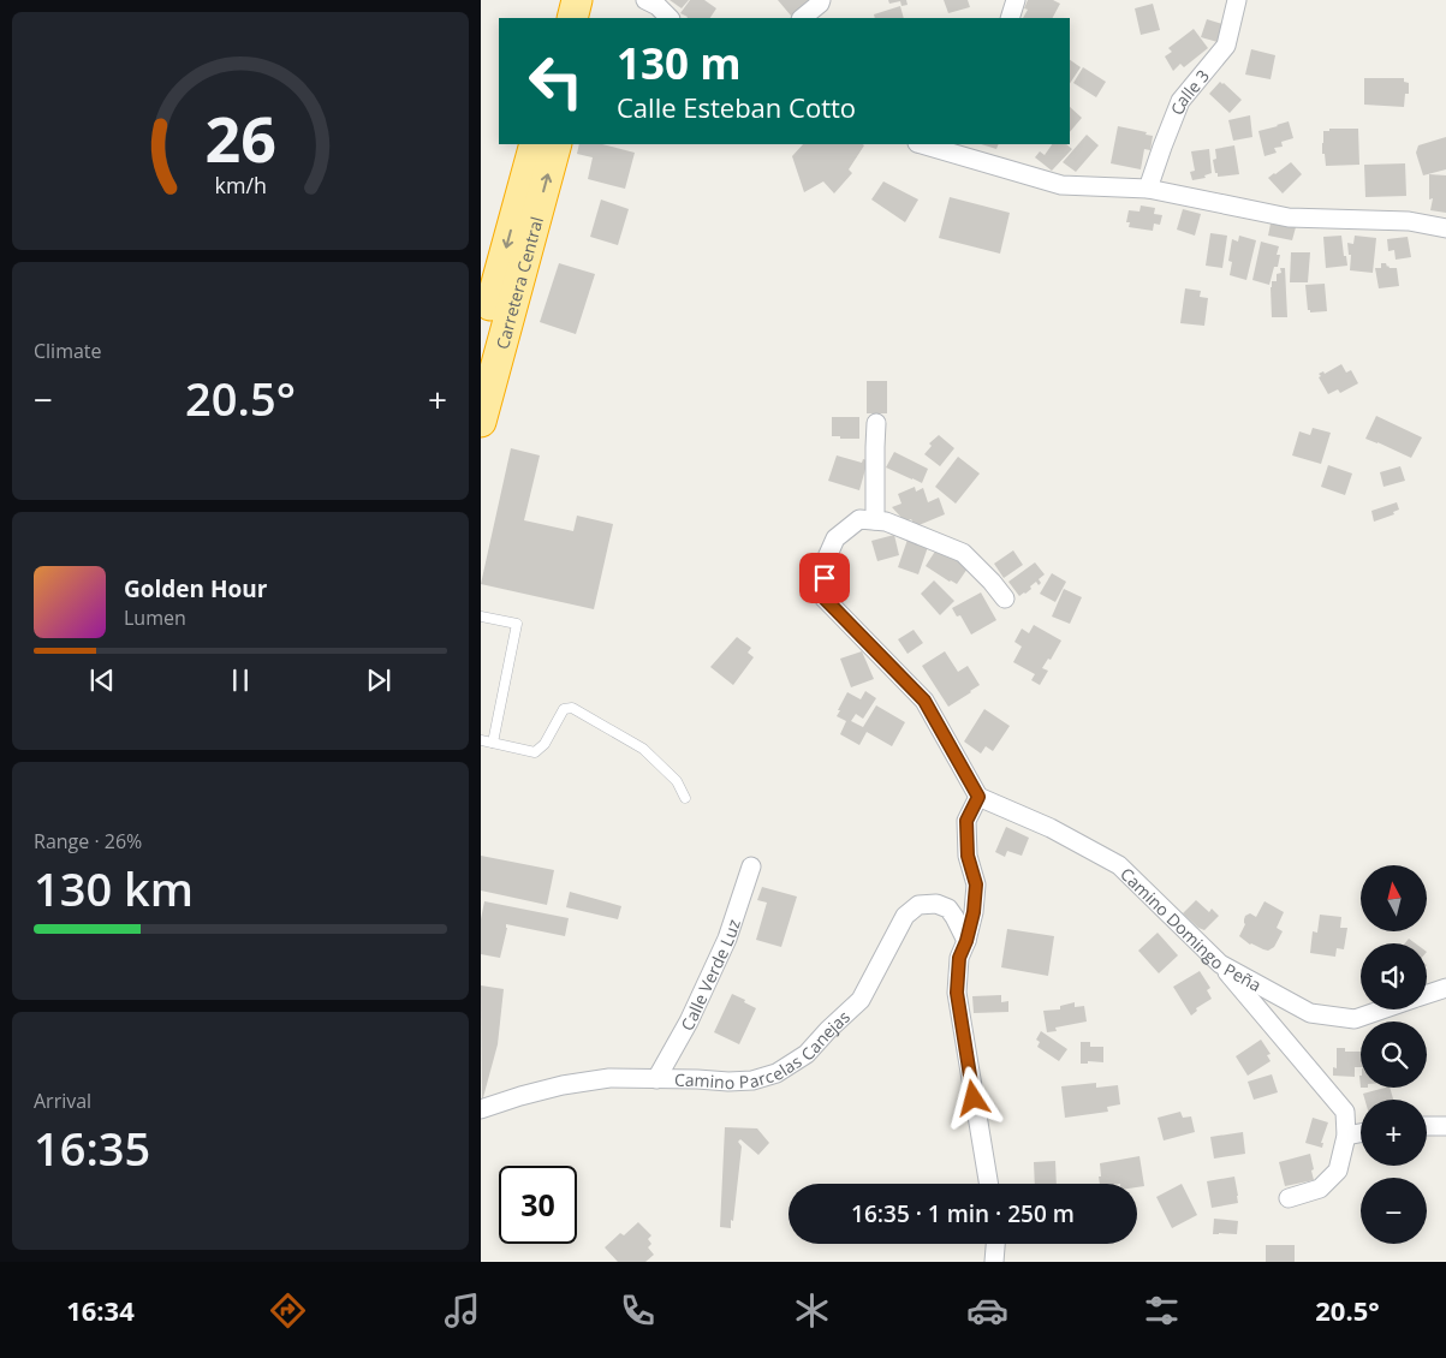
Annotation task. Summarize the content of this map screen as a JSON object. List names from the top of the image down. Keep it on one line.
{"streets":{"highway":["Carretera Central"],"street":["Calle 3","Camino Domingo Peña","Calle Verde Luz","Camino Parcelas Canejas"]},"crossings":[["Calle Verde Luz","Camino Parcelas Canejas"]],"north":"top","page":{"turn":["130 m","Calle Esteban Cotto"],"tile":["Climate",["Range · 26%","130 km"],["Arrival","16:35"]],"heat":["−","20.5°","+"],"song":["Golden Hour","Lumen"],"map_buttons":["+","−"],"limit":"30","trip":"16:35 · 1 min · 250 m","tabs":["16:34","20.5°"],"gauge":["26","km/h"]}}
